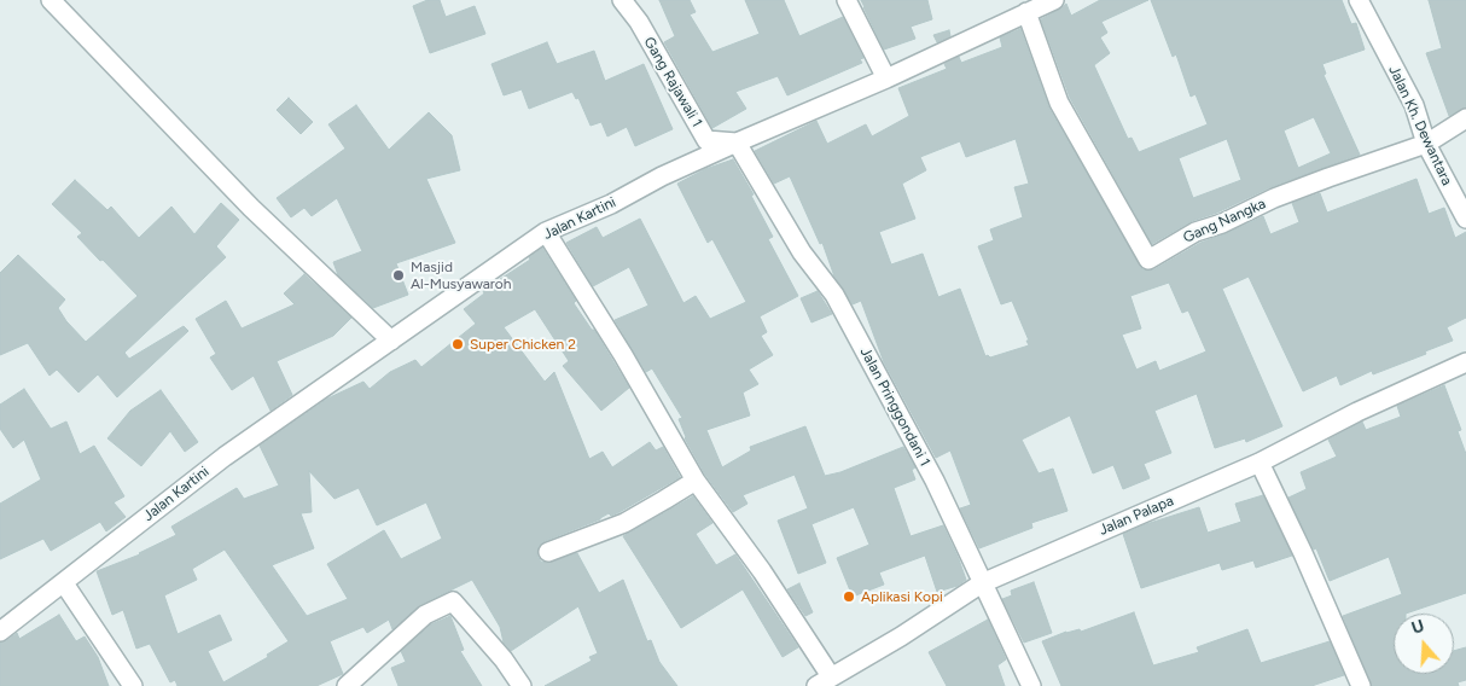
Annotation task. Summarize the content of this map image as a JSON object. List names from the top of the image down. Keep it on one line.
{"streets":{"street":["Gang Rajawali 1","Jalan Kh. Dewantara","Jalan Kartini","Gang Nangka","Jalan Pringgondani 1","Jalan Palapa"]},"crossings":[["Gang Rajawali 1","Jalan Kartini"],["Gang Rajawali 1","Jalan Pringgondani 1"],["Jalan Kh. Dewantara","Gang Nangka"],["Jalan Kartini","Gang Nangka"],["Jalan Kartini","Jalan Pringgondani 1"],["Jalan Pringgondani 1","Jalan Palapa"]],"places":["Masjid Al-Musyawaroh","Super Chicken 2","Aplikasi Kopi"],"north":"top"}
